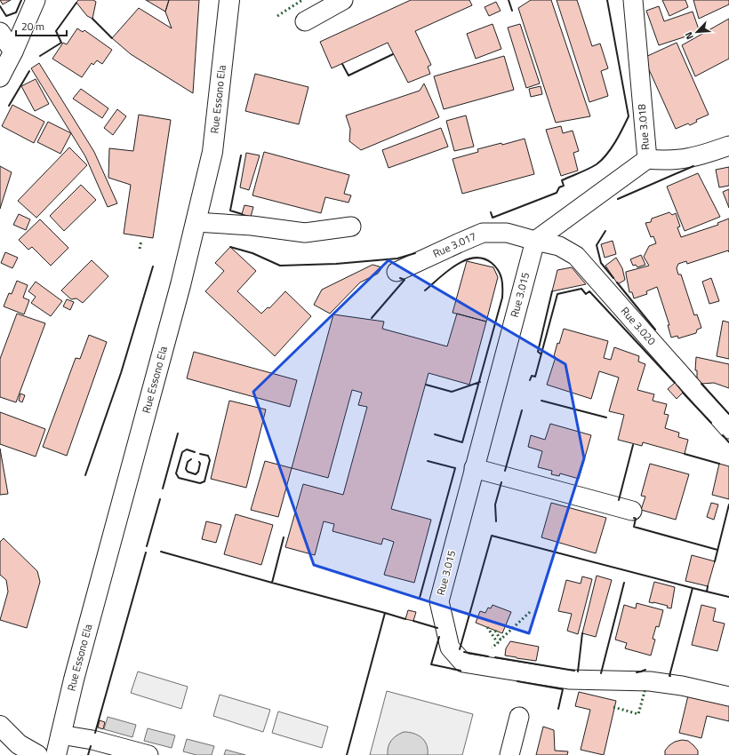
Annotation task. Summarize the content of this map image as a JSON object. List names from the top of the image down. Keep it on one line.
{"streets":{"main road":["Rue Essono Ela"],"street":["Rue 3.018","Rue 3.017","Rue 3.015","Rue 3.020"]},"crossings":[["Rue 3.018","Rue 3.017"],["Rue 3.018","Rue 3.015"],["Rue 3.018","Rue 3.020"],["Rue 3.017","Rue 3.015"],["Rue 3.017","Rue 3.020"],["Rue 3.015","Rue 3.020"]],"scale_bar":"20 m","north":"bottom left"}
